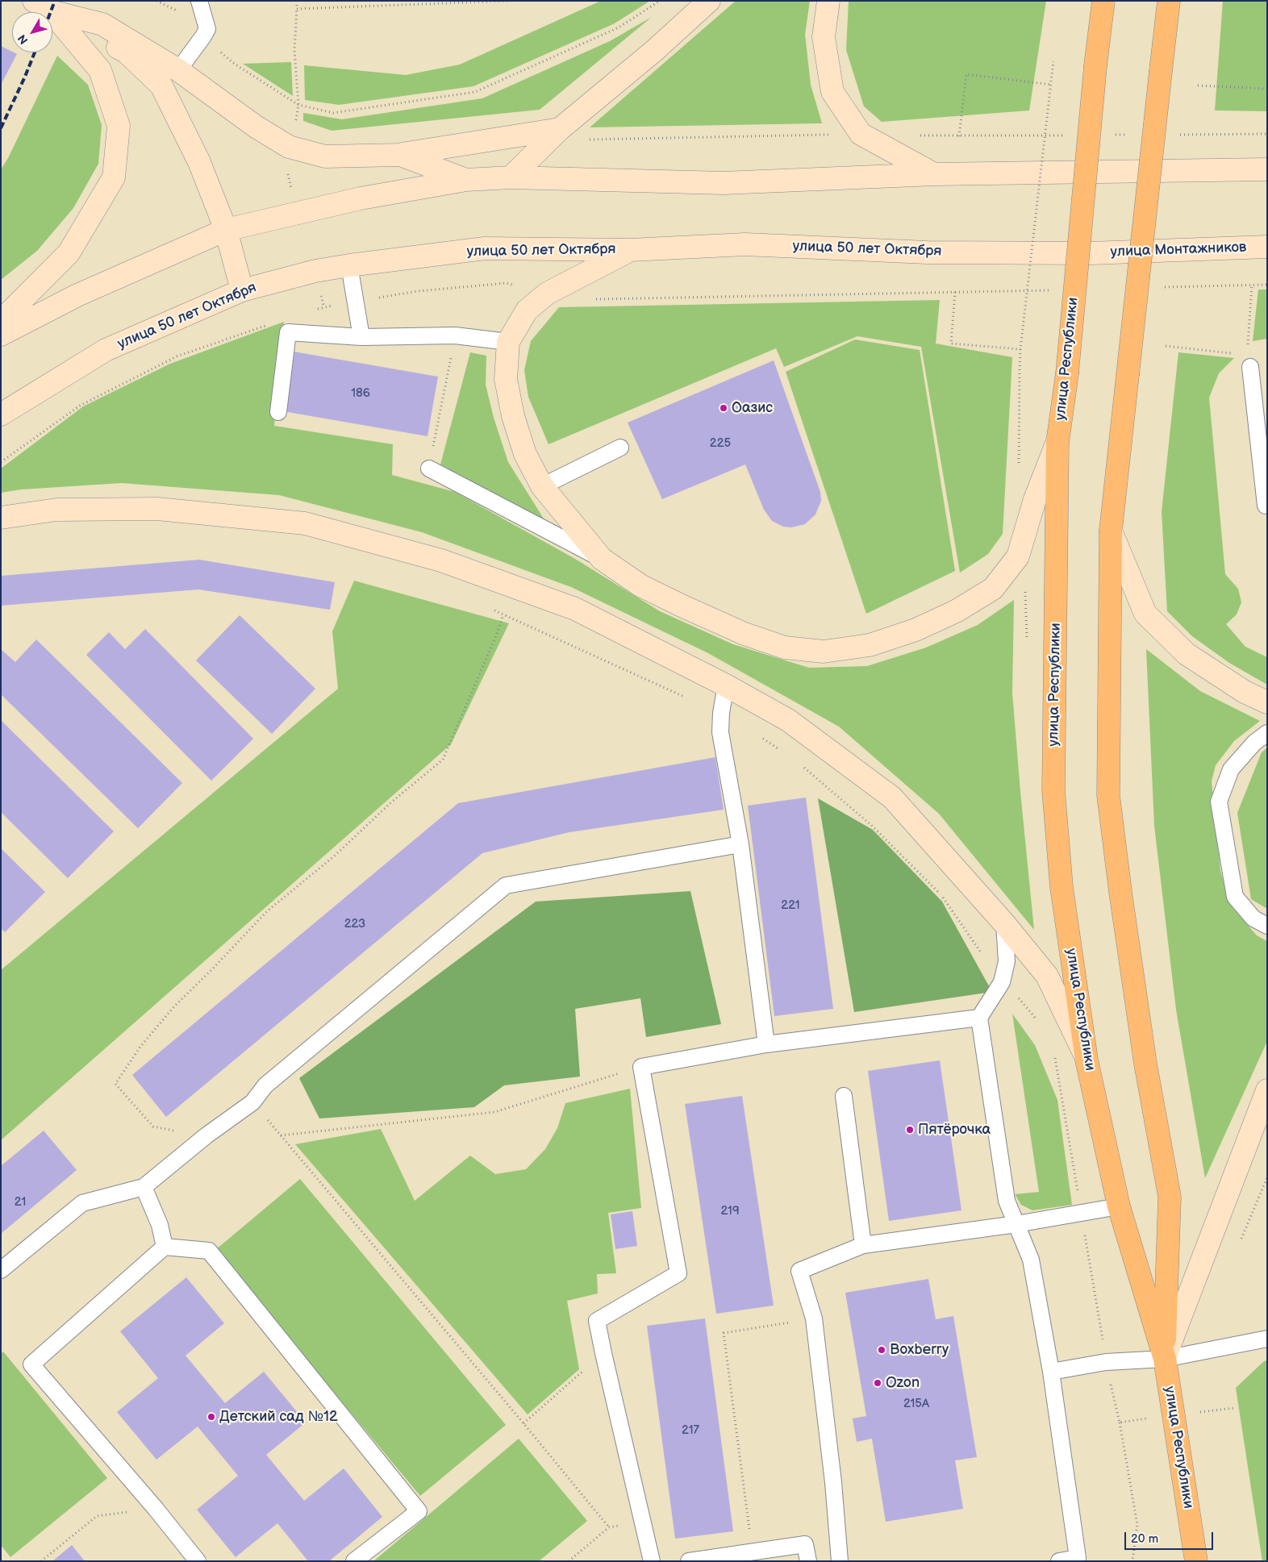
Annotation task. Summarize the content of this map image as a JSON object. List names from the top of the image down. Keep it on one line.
{"streets":{"main road":["улица 50 лет Октября","улица Монтажников","улица Республики"]},"crossings":[["улица 50 лет Октября","улица Монтажников"]],"places":["Оазис","Пятёрочка","Boxberry","Ozon","Детский сад №12"],"house_numbers":["186","225","221","223","21","219","215А","217"],"scale_bar":"20 m","north":"bottom left"}
